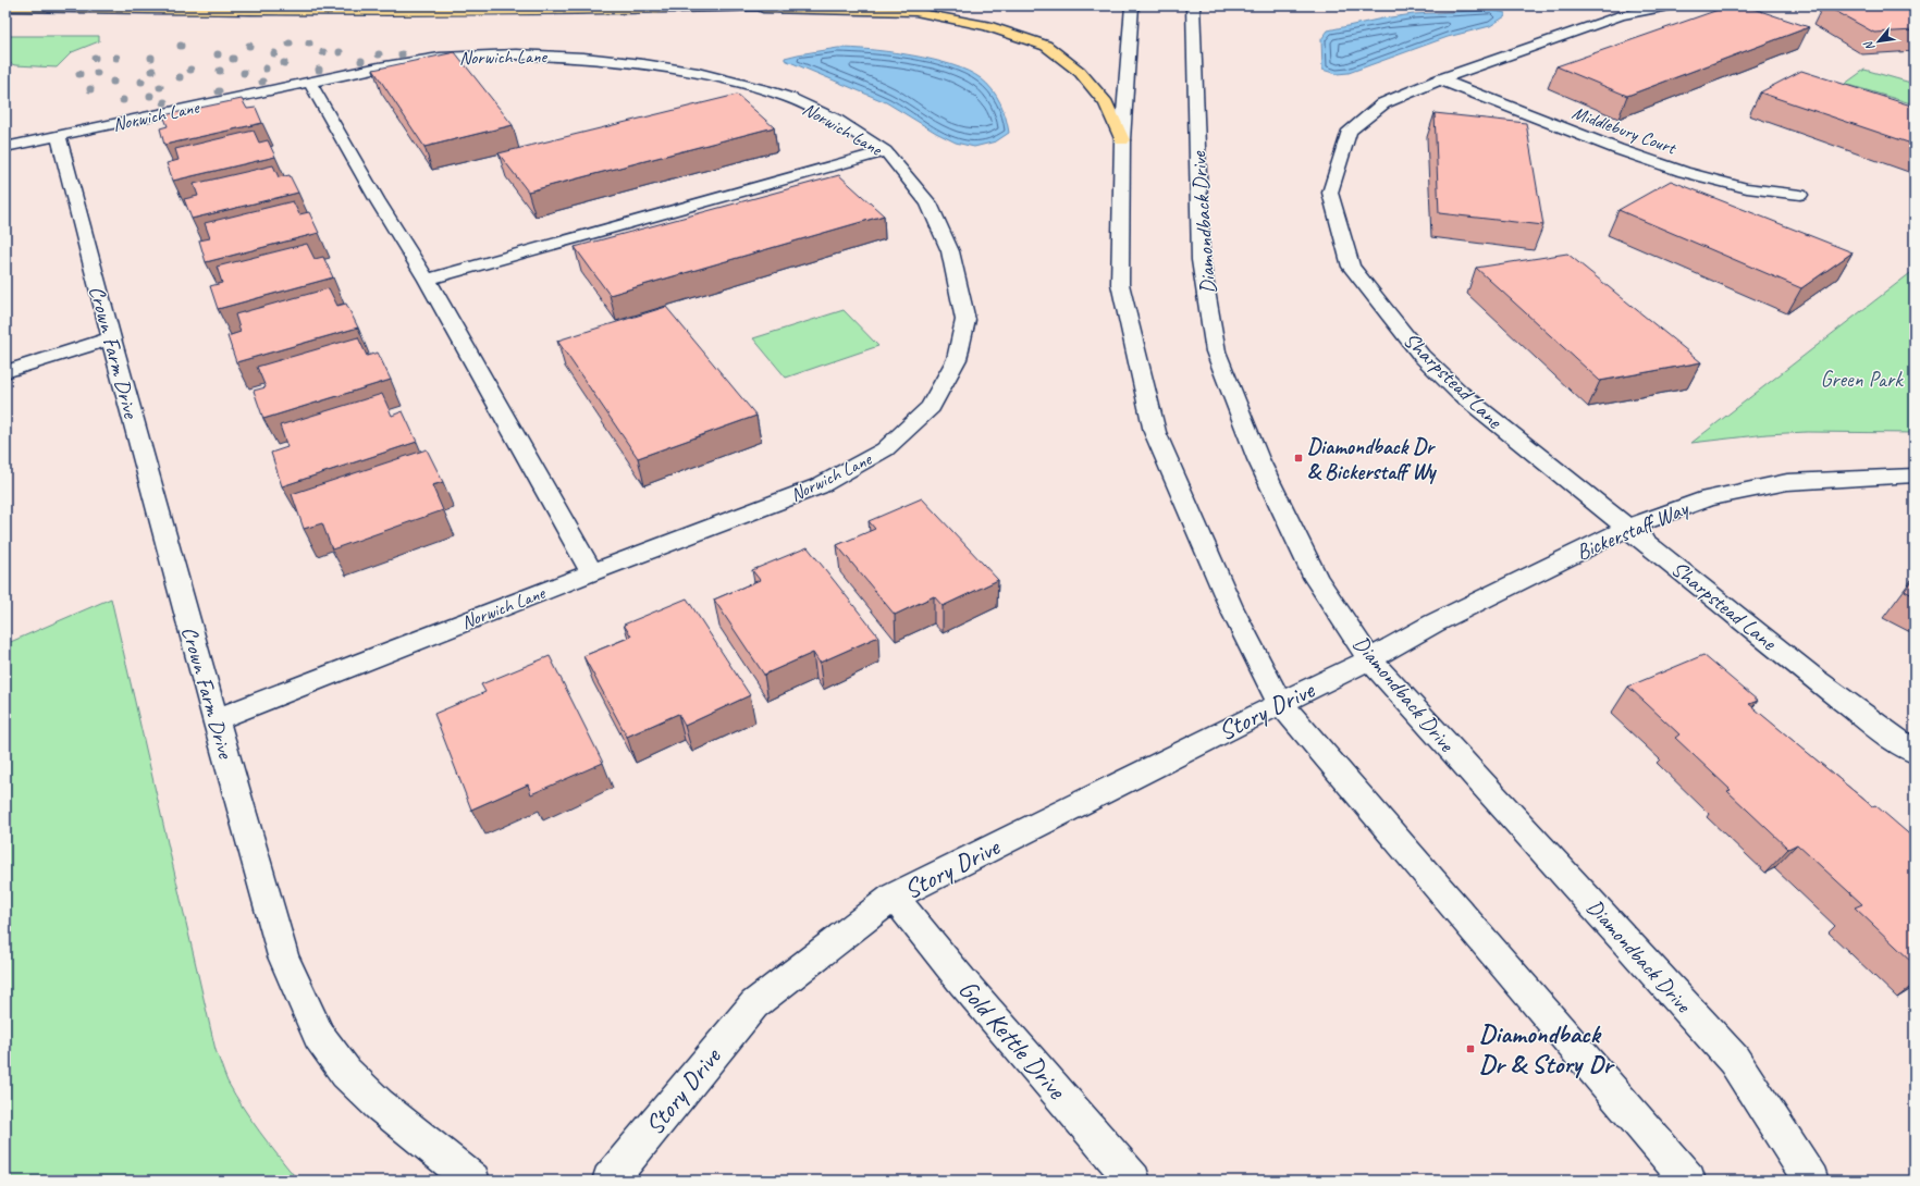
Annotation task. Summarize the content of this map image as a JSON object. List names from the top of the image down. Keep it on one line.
{"streets":{"street":["Norwich Lane","Middlebury Court","Diamondback Drive","Crown Farm Drive","Sharpstead Lane","Bickerstaff Way","Story Drive","Gold Kettle Drive"]},"crossings":[["Norwich Lane","Crown Farm Drive"],["Middlebury Court","Sharpstead Lane"],["Diamondback Drive","Bickerstaff Way"],["Diamondback Drive","Story Drive"],["Sharpstead Lane","Bickerstaff Way"],["Bickerstaff Way","Story Drive"],["Story Drive","Gold Kettle Drive"]],"parks":["Green Park"],"places":{"transit":["Diamondback Dr & Bickerstaff Wy","Diamondback Dr & Story Dr"]},"north":"bottom left"}
